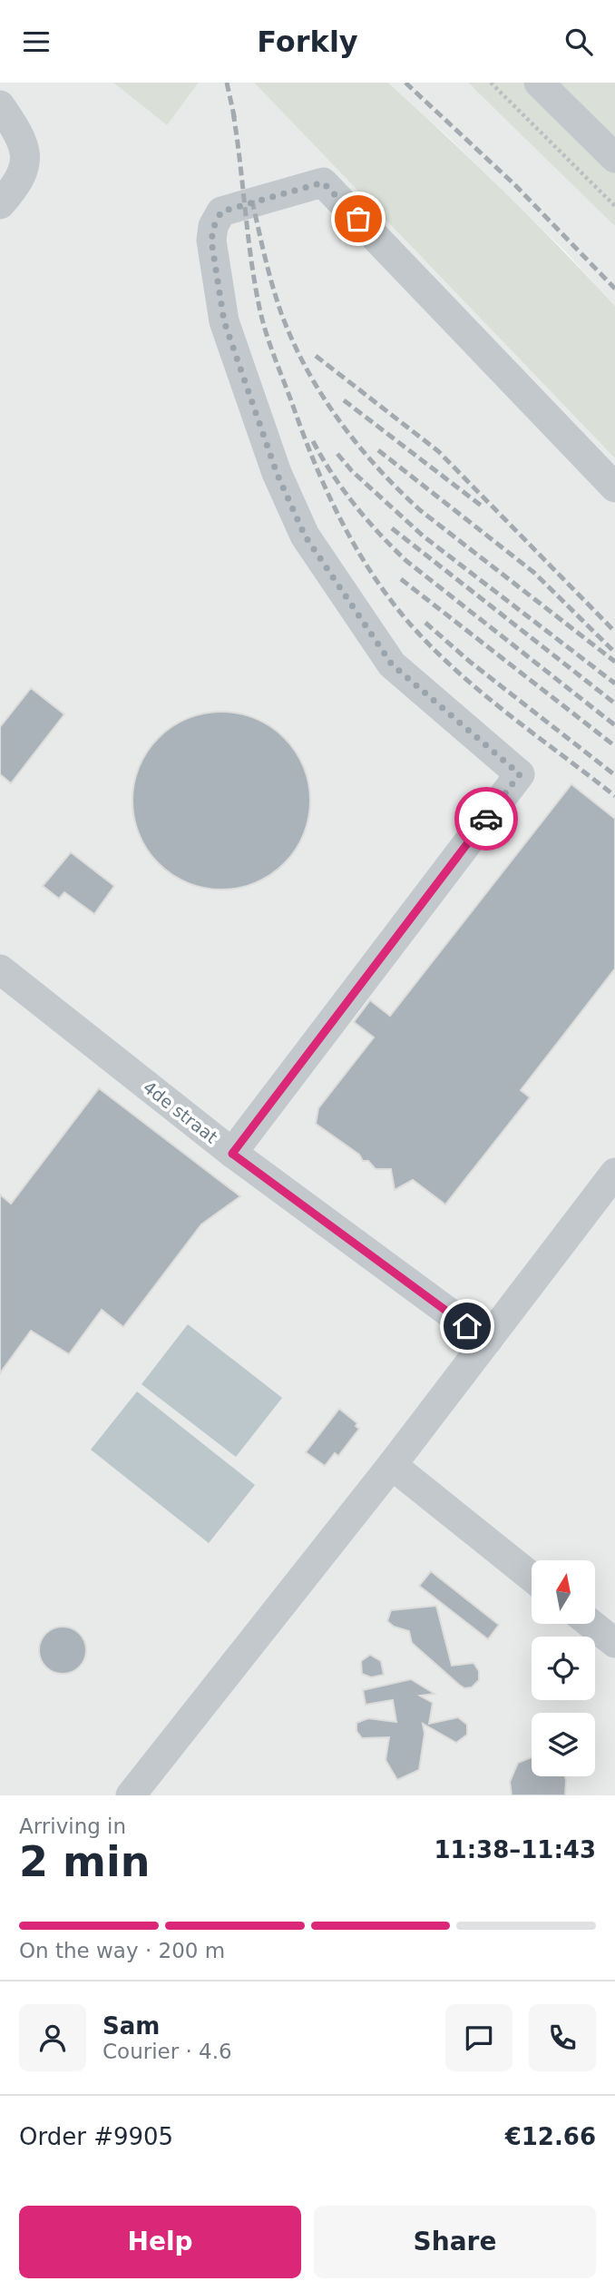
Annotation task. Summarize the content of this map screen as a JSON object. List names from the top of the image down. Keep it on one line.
{"streets":{"street":["4de straat"]},"north":"top","page":{"header":"Forkly","heading":["2 min","Arriving in","11:38–11:43"],"panel":["Sam","Courier · 4.6","Order #9905","€12.66"],"bar":"On the way · 200 m","buttons":["Help","Share"]}}
